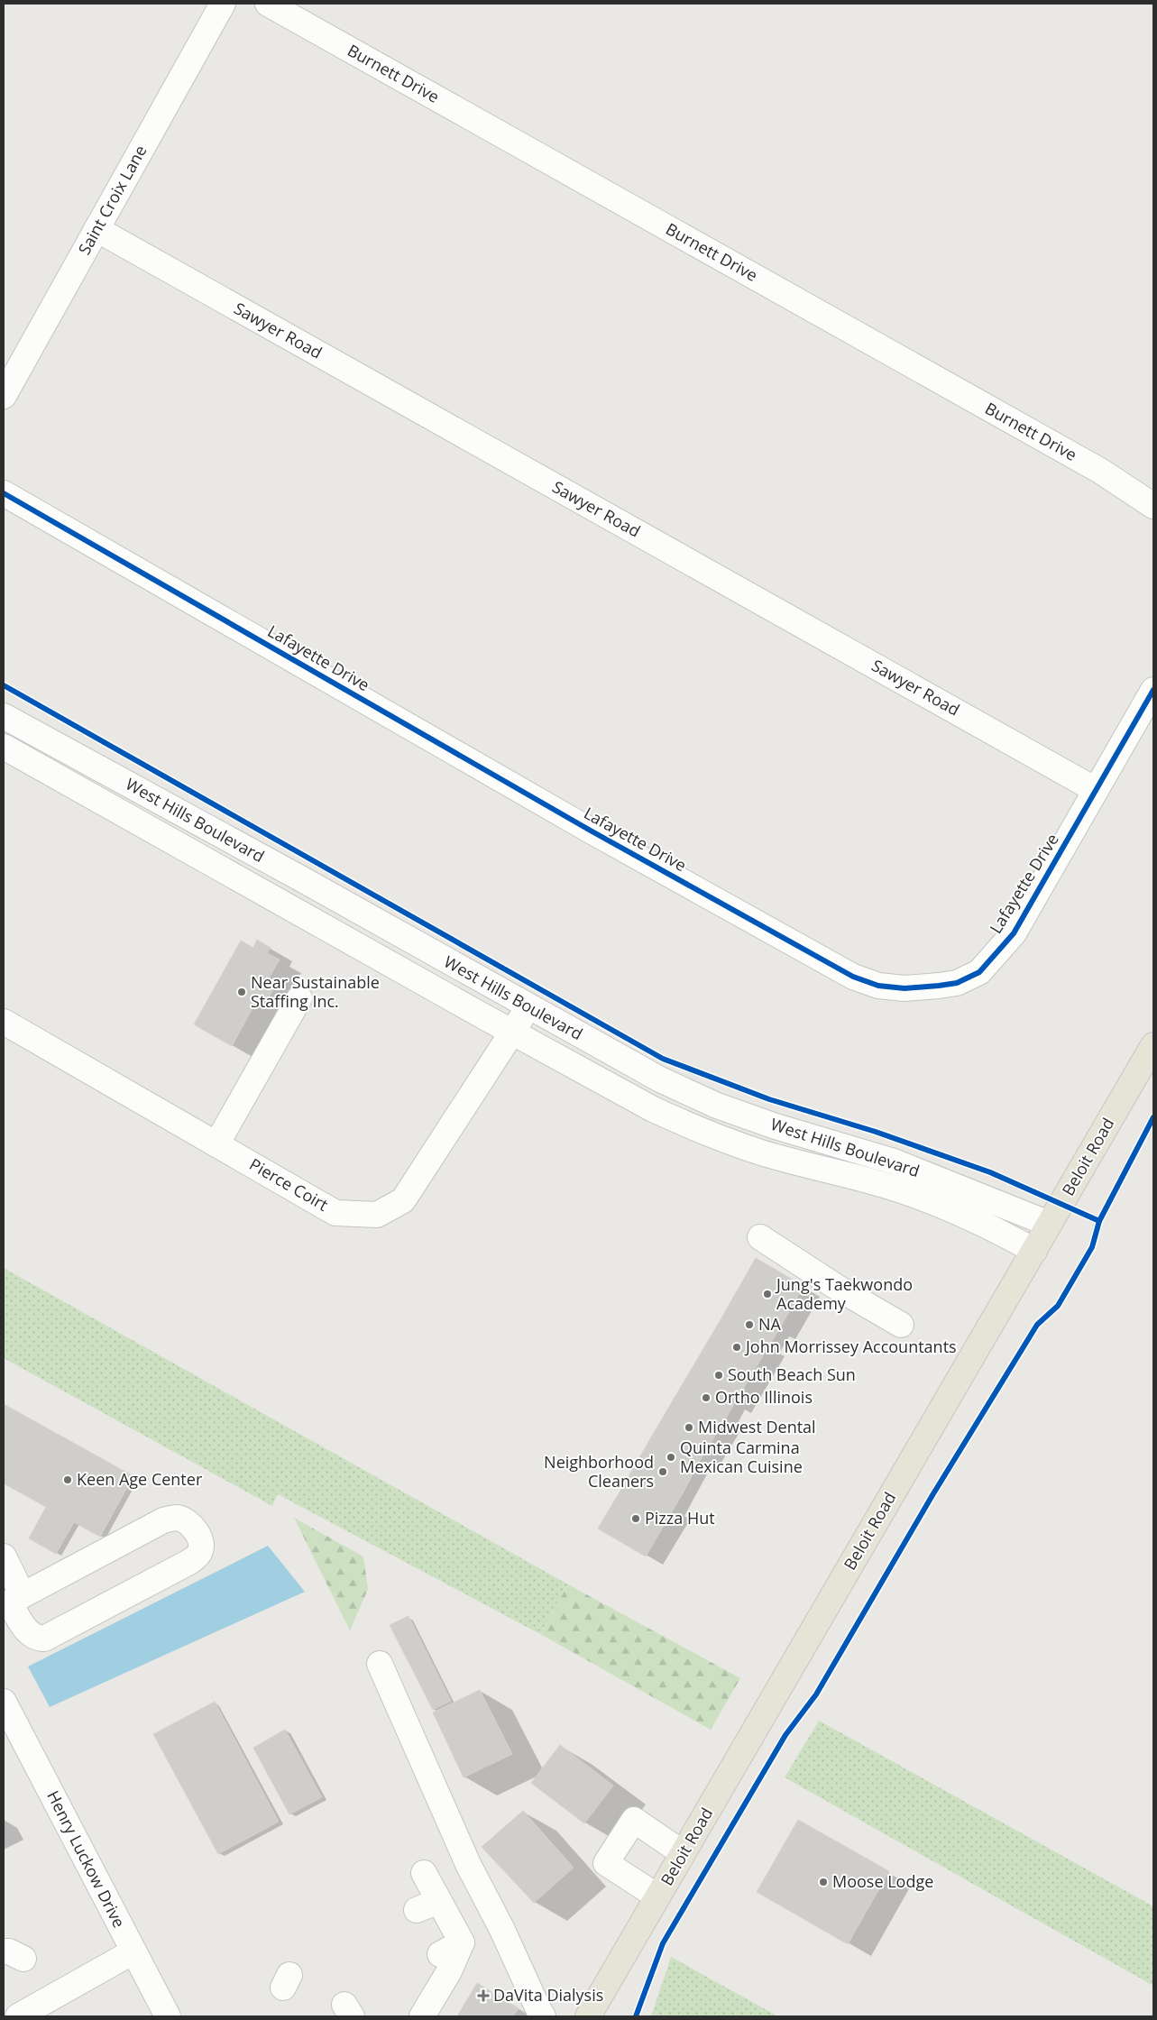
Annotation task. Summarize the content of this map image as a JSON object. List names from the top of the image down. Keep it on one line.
{"streets":{"main road":["Beloit Road"],"street":["Burnett Drive","Saint Croix Lane","Sawyer Road","Lafayette Drive","West Hills Boulevard","Pierce Coirt","Henry Luckow Drive"]},"crossings":[["Saint Croix Lane","Sawyer Road"],["Sawyer Road","Lafayette Drive"],["West Hills Boulevard","Beloit Road"],["West Hills Boulevard","Pierce Coirt"]],"places":{"other":["Near Sustainable Staffing Inc.","Jung's Taekwondo Academy","NA","John Morrissey Accountants","South Beach Sun","Ortho Illinois","Midwest Dental","Quinta Carmina Mexican Cuisine","Neighborhood Cleaners","Keen Age Center","Pizza Hut","Moose Lodge"],"health":["DaVita Dialysis"]}}
